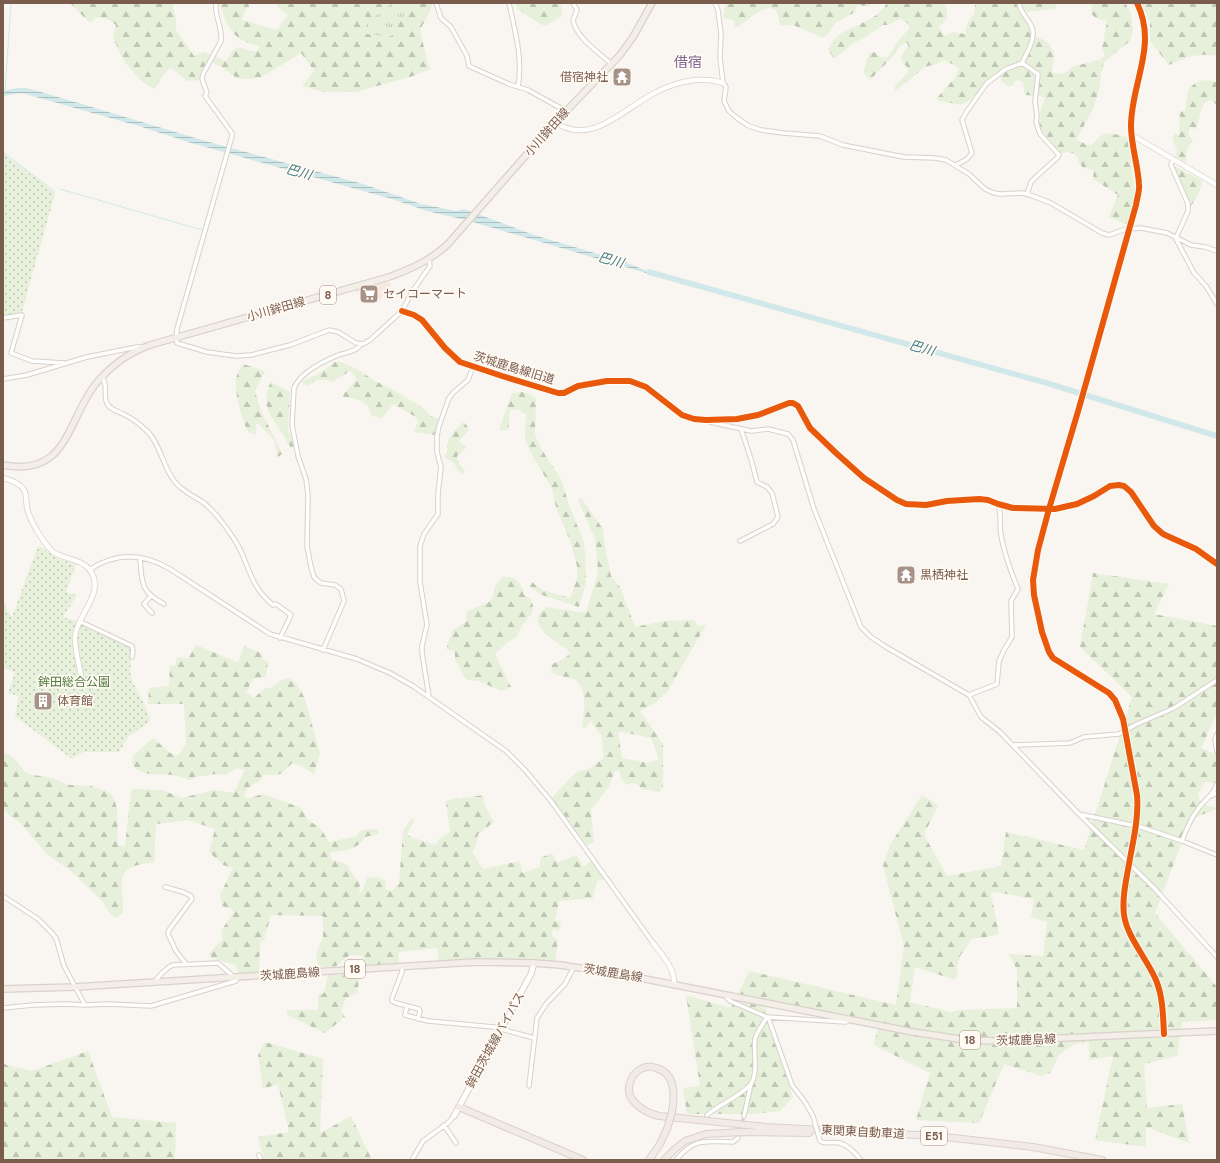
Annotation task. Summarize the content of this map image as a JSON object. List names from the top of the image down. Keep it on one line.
{"streets":{"highway":["東関東自動車道","E51"],"main road":["小川鉾田線","8","18","茨城鹿島線","鉾田茨城線バイパス"],"street":["茨城鹿島線旧道"]},"crossings":[["茨城鹿島線","鉾田茨城線バイパス"]],"districts":["借宿"],"water":["巴川"],"parks":["鉾田総合公園"],"places":{"temple":["借宿神社","黒栖神社"],"supermarket":["セイコーマート"],"building":["体育館"]}}
